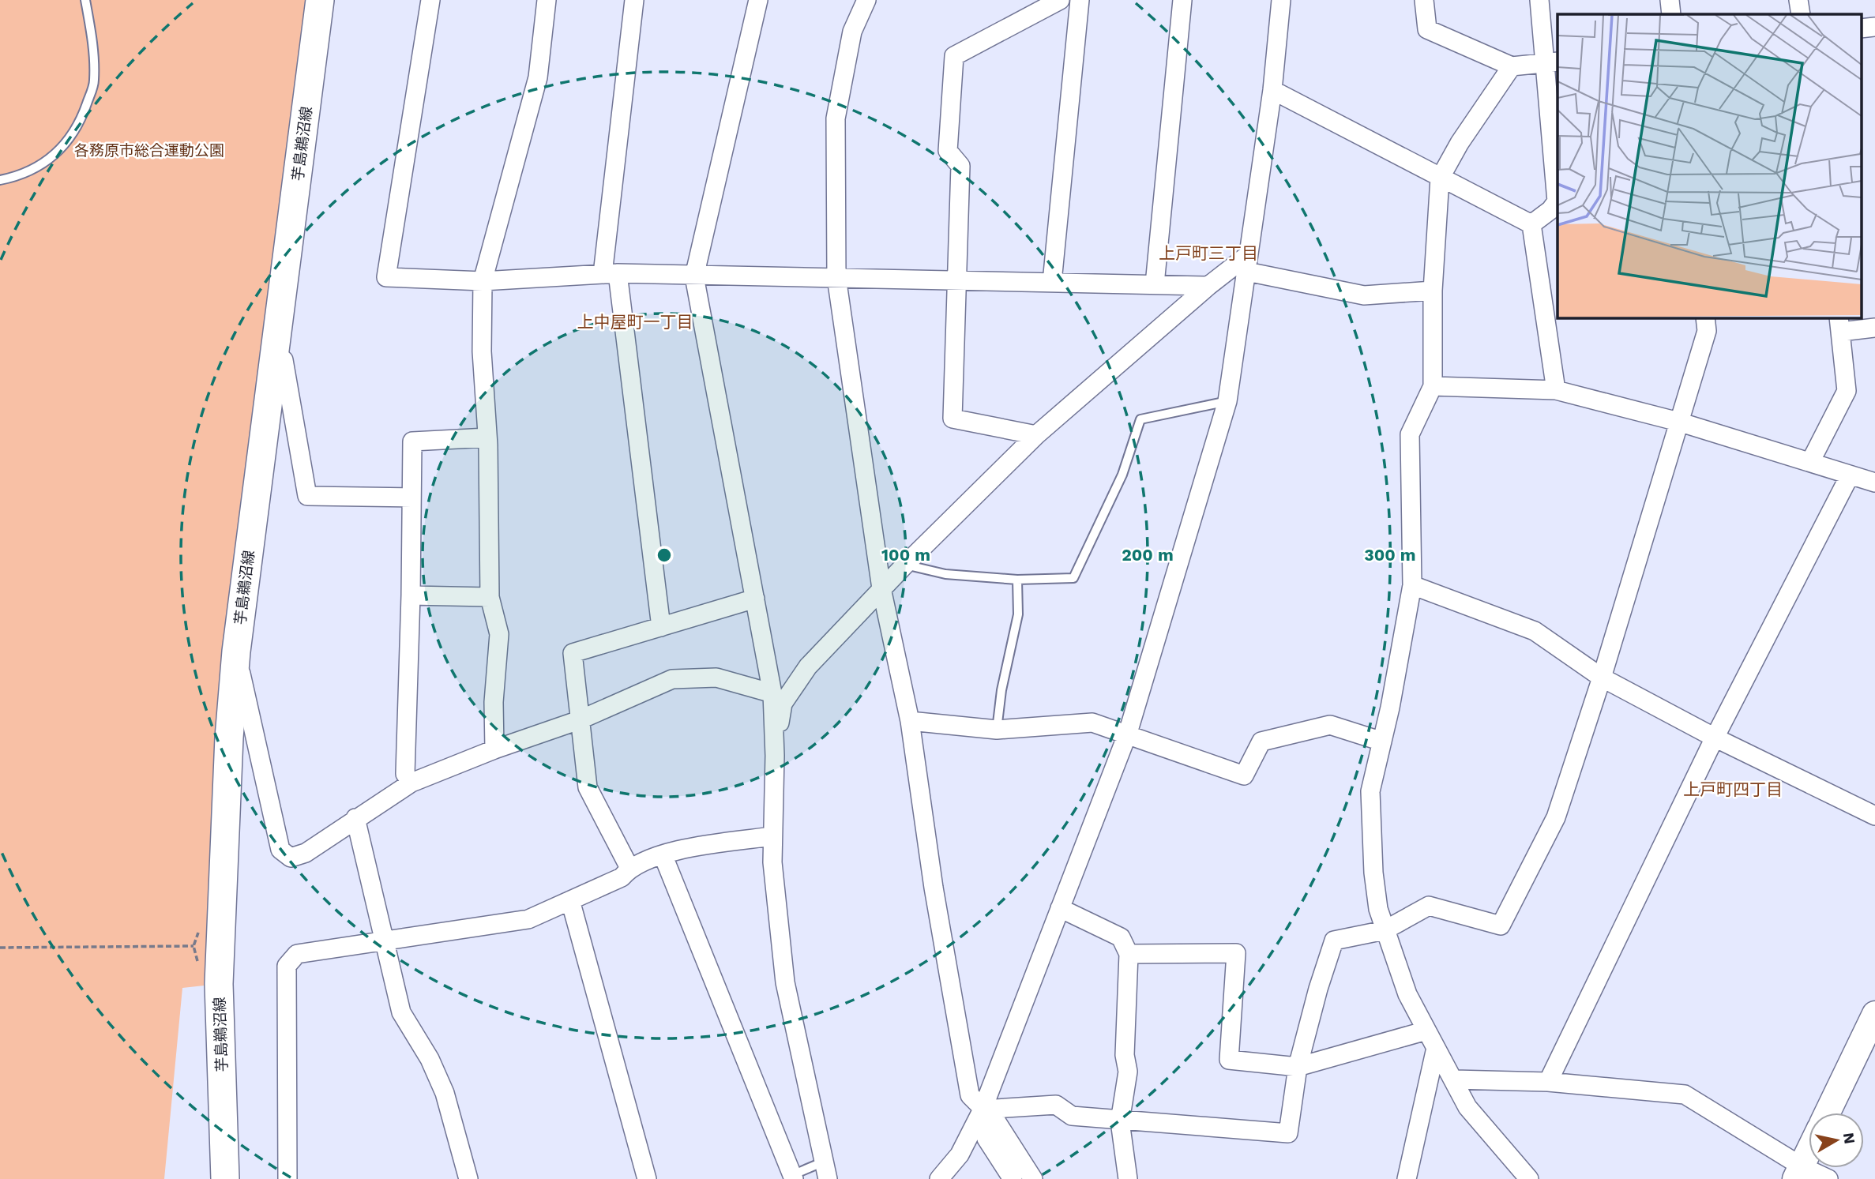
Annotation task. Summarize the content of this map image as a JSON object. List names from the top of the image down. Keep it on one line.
{"streets":{"main road":["芋島鵜沼線"]},"districts":["上戸町三丁目","上中屋町一丁目","上戸町四丁目"],"parks":["各務原市総合運動公園"],"north":"right","rings":["100 m","200 m","300 m"]}
